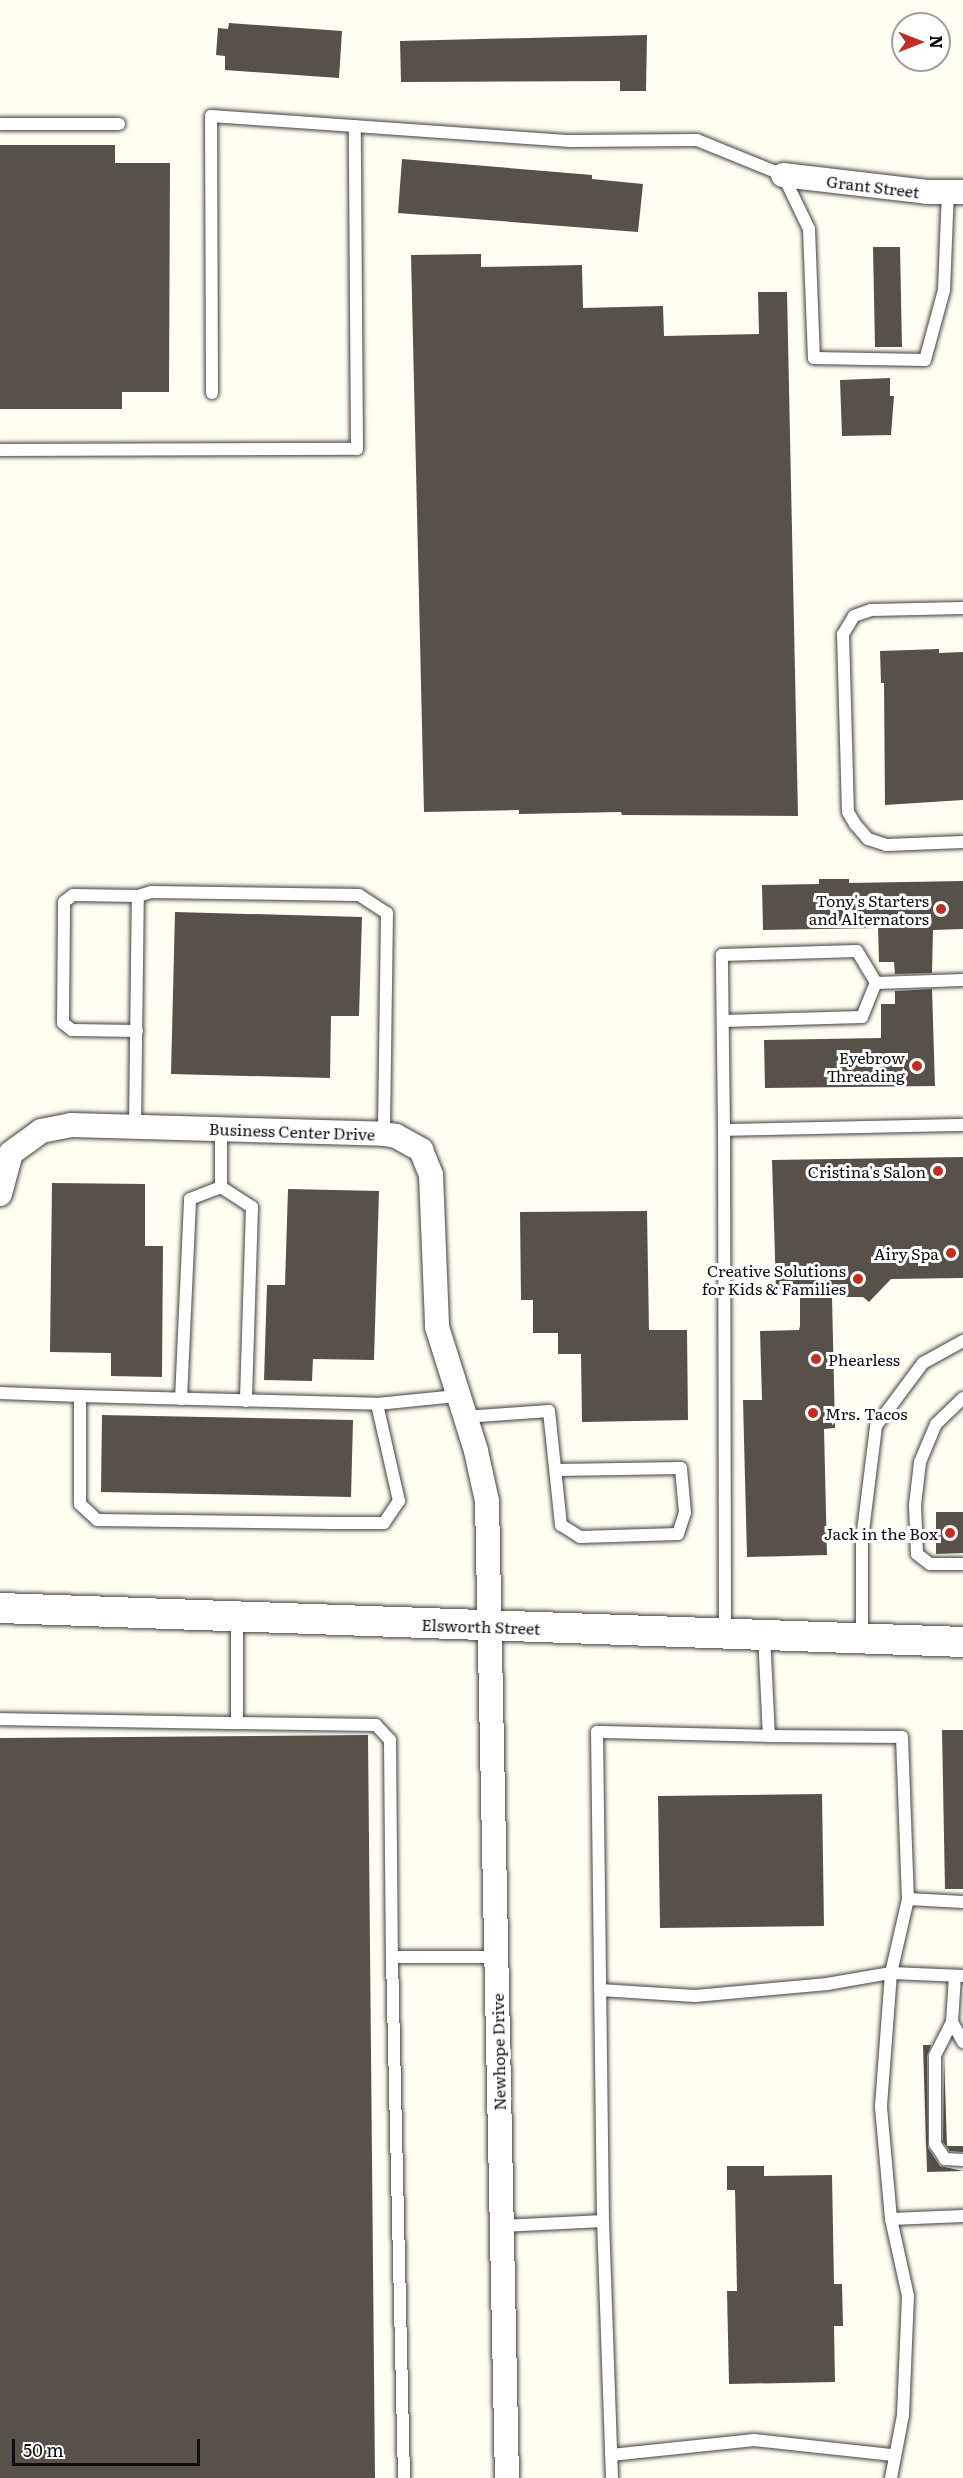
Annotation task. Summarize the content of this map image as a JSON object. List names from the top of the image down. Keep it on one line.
{"streets":{"street":["Grant Street","Business Center Drive","Elsworth Street","Newhope Drive"]},"crossings":[["Business Center Drive","Elsworth Street"],["Business Center Drive","Newhope Drive"],["Elsworth Street","Newhope Drive"]],"places":["Tony's Starters and Alternators","Eyebrow Threading","Cristina's Salon","Airy Spa","Creative Solutions for Kids & Families","Phearless","Mrs. Tacos","Jack in the Box"],"scale_bar":"50 m","north":"right"}
